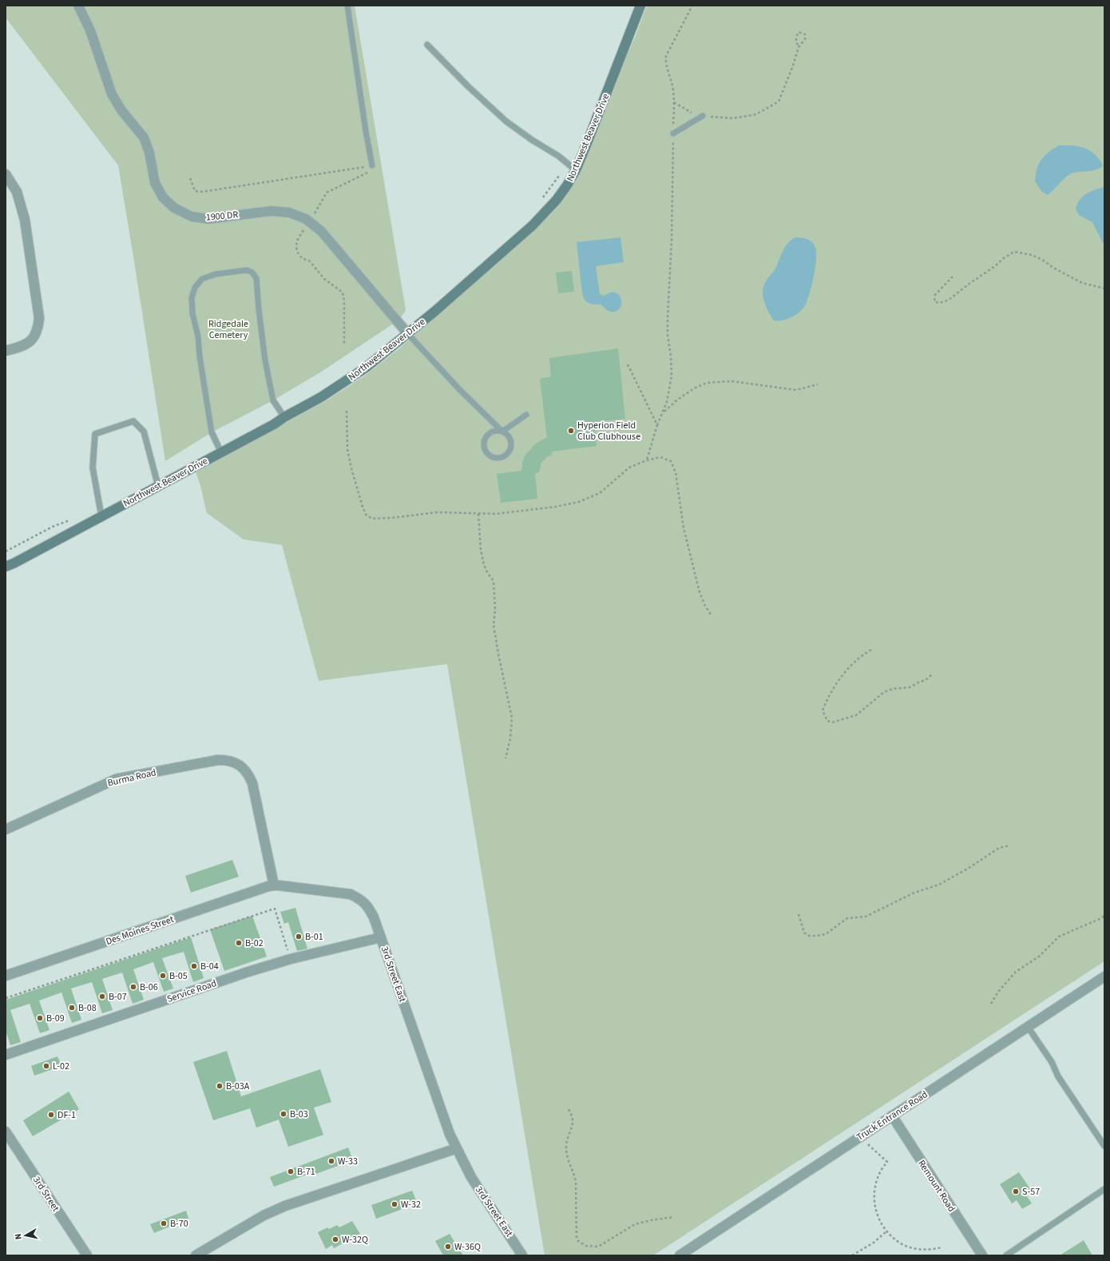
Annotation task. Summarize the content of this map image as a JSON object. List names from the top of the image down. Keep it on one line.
{"streets":{"main road":["Northwest Beaver Drive"],"street":["1900 DR","Burma Road","Des Moines Street","3rd Street East","Service Road","Truck Entrance Road","Remount Road","3rd Street"]},"crossings":[["Northwest Beaver Drive","1900 DR"],["Burma Road","Des Moines Street"],["Burma Road","3rd Street East"],["Des Moines Street","3rd Street East"],["3rd Street East","Service Road"],["Truck Entrance Road","Remount Road"]],"parks":["Ridgedale Cemetery"],"places":["Hyperion Field Club Clubhouse","B-01","B-02","B-04","B-05","B-06","B-07","B-08","B-09","L-02","B-03A","B-03","DF-1","W-33","B-71","S-57","W-32","B-70","W-32Q","W-36Q"],"north":"left"}
